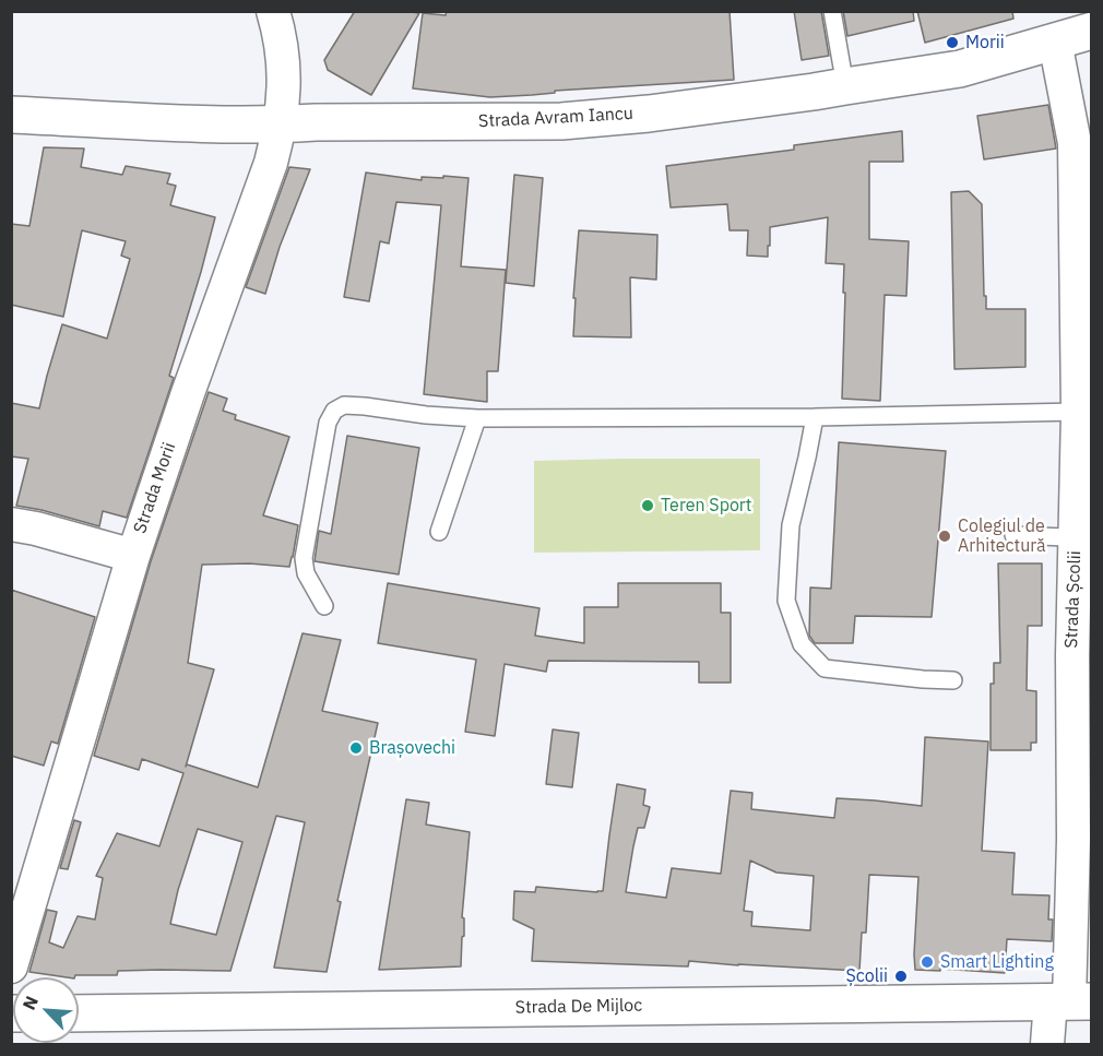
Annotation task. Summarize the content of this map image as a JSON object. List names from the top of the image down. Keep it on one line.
{"streets":{"street":["Strada Avram Iancu","Strada Morii","Strada Școlii","Strada De Mijloc"]},"crossings":[["Strada Avram Iancu","Strada Morii"],["Strada Avram Iancu","Strada Școlii"],["Strada Școlii","Strada De Mijloc"]],"places":["Morii","Teren Sport","Colegiul de Arhitectură","Brașovechi","Smart Lighting","Școlii"],"north":"top left"}
